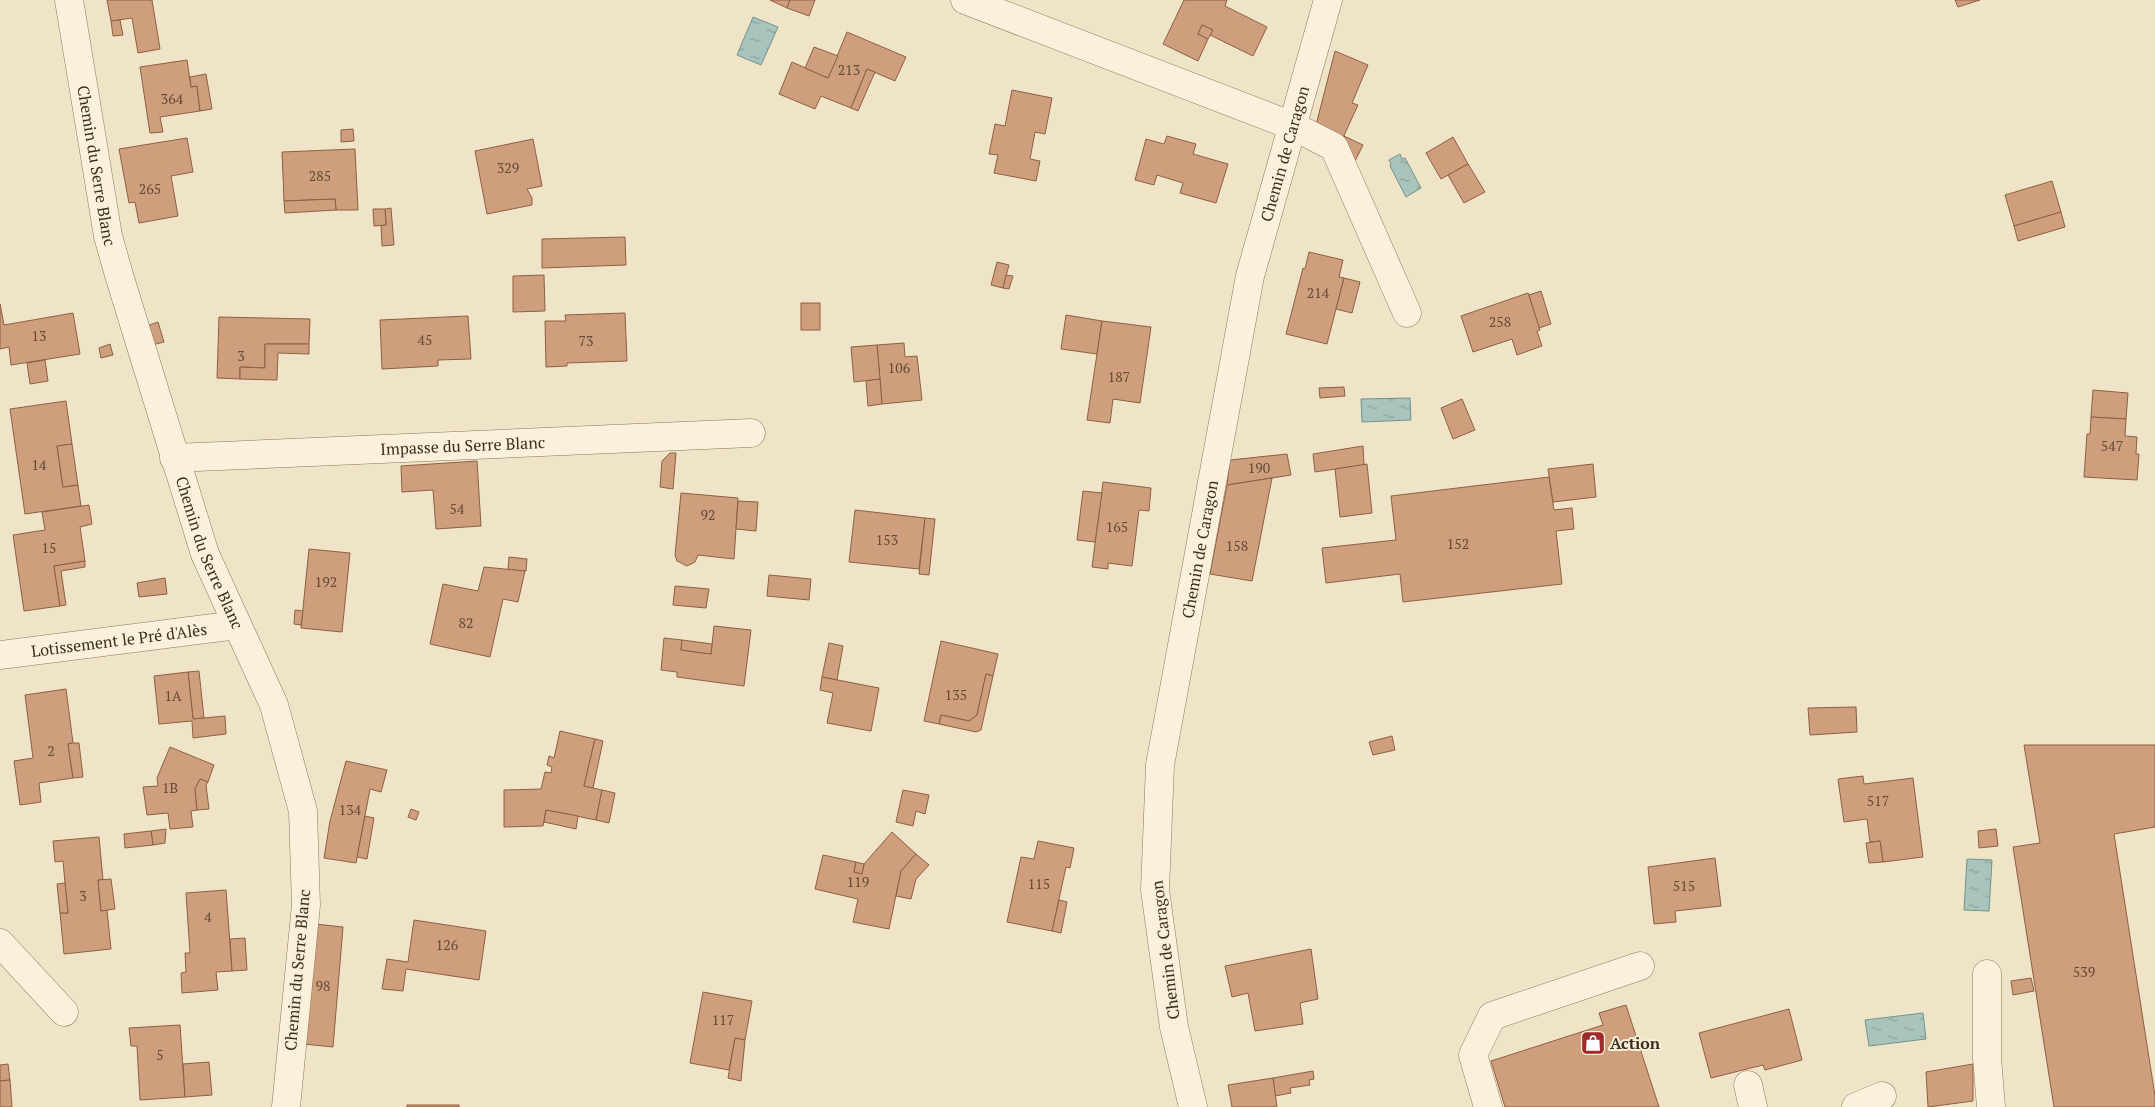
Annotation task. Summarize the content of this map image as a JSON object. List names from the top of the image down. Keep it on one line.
{"streets":{"street":["Chemin de Caragon","Chemin du Serre Blanc","Impasse du Serre Blanc","Lotissement le Pré d'Alès"]},"crossings":[["Chemin du Serre Blanc","Impasse du Serre Blanc"],["Chemin du Serre Blanc","Lotissement le Pré d'Alès"]],"places":{"shop":["Action"]},"house_numbers":["213","364","329","285","265","214","258","13","45","73","3","106","187","547","14","190","54","92","165","153","152","158","15","192","82","135","1A","2","1B","517","134","119","115","515","3","4","126","539","98","117","5"]}
